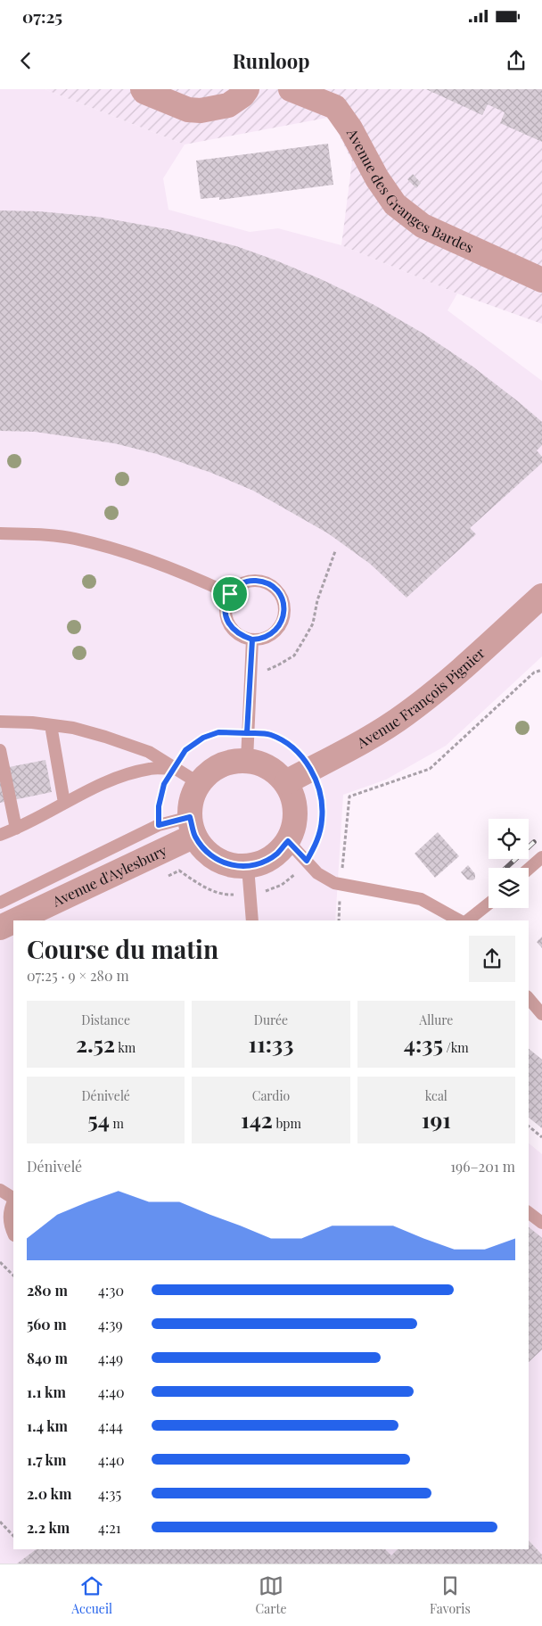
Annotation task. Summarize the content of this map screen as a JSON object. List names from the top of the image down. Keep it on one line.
{"streets":{"street":["Avenue des Granges Bardes","Avenue François Pignier","Avenue d'Aylesbury"]},"crossings":[["Avenue François Pignier","Avenue d'Aylesbury"]],"page":{"status":"07:25","header":"Runloop","heading":["Course du matin","07:25 · 9 × 280 m"],"stats":[["Distance","2.52 km"],["Durée","11:33"],["Allure","4:35 /km"],["Dénivelé","54 m"],["Cardio","142 bpm"],["kcal","191"]],"chart":["Dénivelé","196–201 m"],"list":[{"name":"280 m","note":"4:30"},{"name":"560 m","note":"4:39"},{"name":"840 m","note":"4:49"},{"name":"1.1 km","note":"4:40"},{"name":"1.4 km","note":"4:44"},{"name":"1.7 km","note":"4:40"},{"name":"2.0 km","note":"4:35"},{"name":"2.2 km","note":"4:21"}],"tabs":["Accueil","Carte","Favoris"]}}
